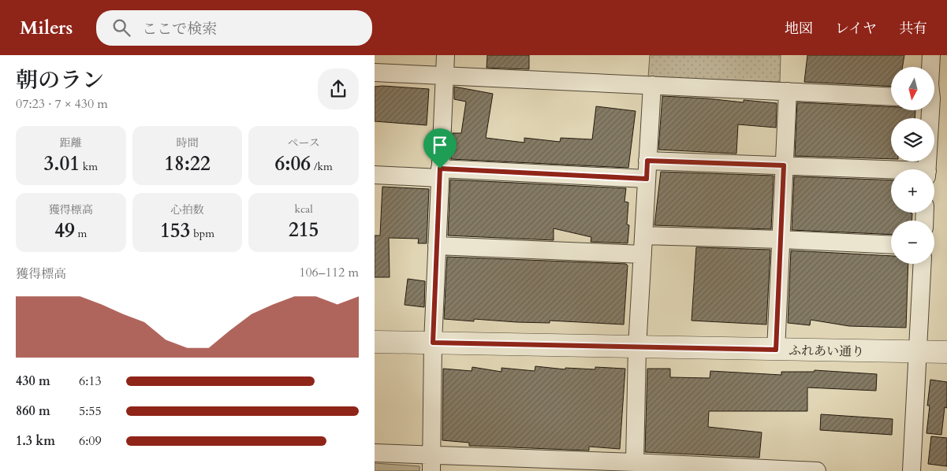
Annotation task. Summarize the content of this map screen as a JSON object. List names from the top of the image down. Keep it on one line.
{"streets":{"street":["ふれあい通り"]},"north":"bottom","page":{"header":"Milers","search":"ここで検索","nav":["地図","レイヤ","共有"],"heading":["朝のラン","07:23 · 7 × 430 m"],"map_buttons":["+","−"],"stats":[["距離","3.01 km"],["時間","18:22"],["ペース","6:06 /km"],["獲得標高","49 m"],["心拍数","153 bpm"],["kcal","215"]],"chart":["獲得標高","106–112 m"],"list":[{"name":"430 m","note":"6:13"},{"name":"860 m","note":"5:55"},{"name":"1.3 km","note":"6:09"}]}}
